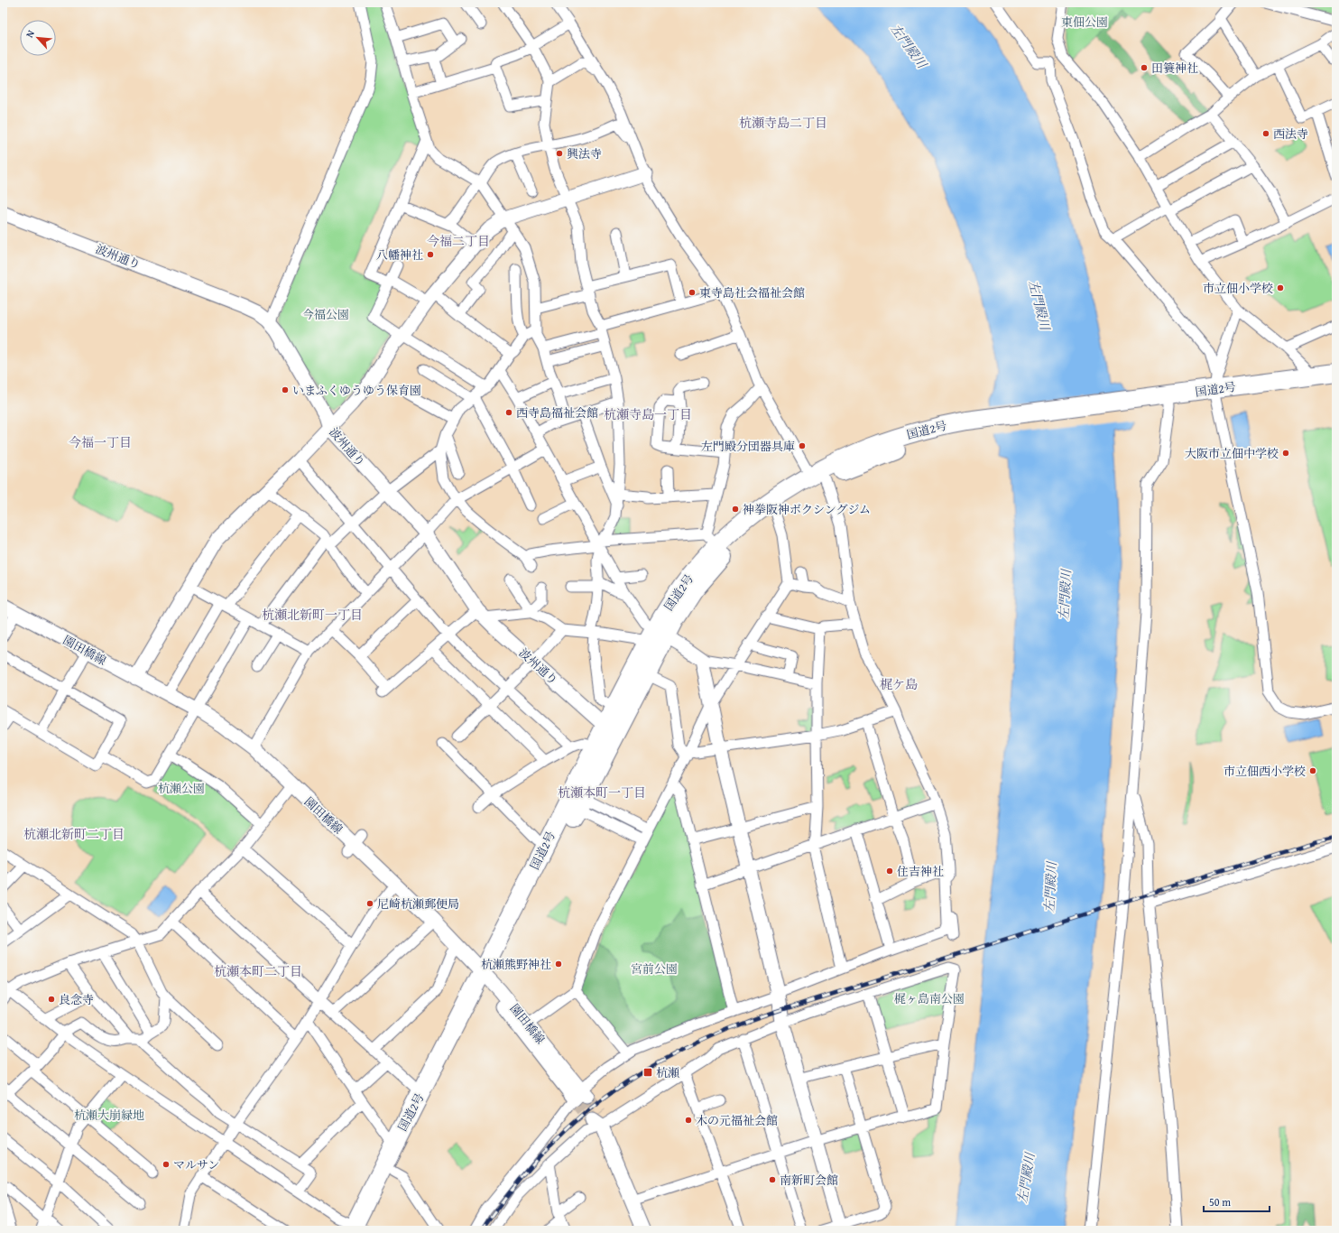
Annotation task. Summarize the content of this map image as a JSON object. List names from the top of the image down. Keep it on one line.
{"streets":{"highway":["国道2号"],"street":["波州通り","園田橋線"]},"crossings":[["波州通り","国道2号"],["国道2号","園田橋線"]],"districts":["杭瀬寺島二丁目","今福二丁目","杭瀬寺島一丁目","今福一丁目","杭瀬北新町一丁目","梶ケ島","杭瀬本町一丁目","杭瀬北新町二丁目","杭瀬本町二丁目"],"water":["左門殿川"],"parks":["東佃公園","今福公園","杭瀬公園","宮前公園","梶ヶ島南公園","杭瀬大崩緑地"],"places":{"other":["田簑神社","西法寺","興法寺","八幡神社","市立佃小学校","東寺島社会福祉会館","いまふくゆうゆう保育園","西寺島福祉会館","左門殿分団器具庫","大阪市立佃中学校","神拳阪神ボクシングジム","市立佃西小学校","住吉神社","尼崎杭瀬郵便局","杭瀬熊野神社","良念寺","木の元福祉会館","マルサン","南新町会館"],"transit":["杭瀬"]},"scale_bar":"50 m","north":"top left"}
